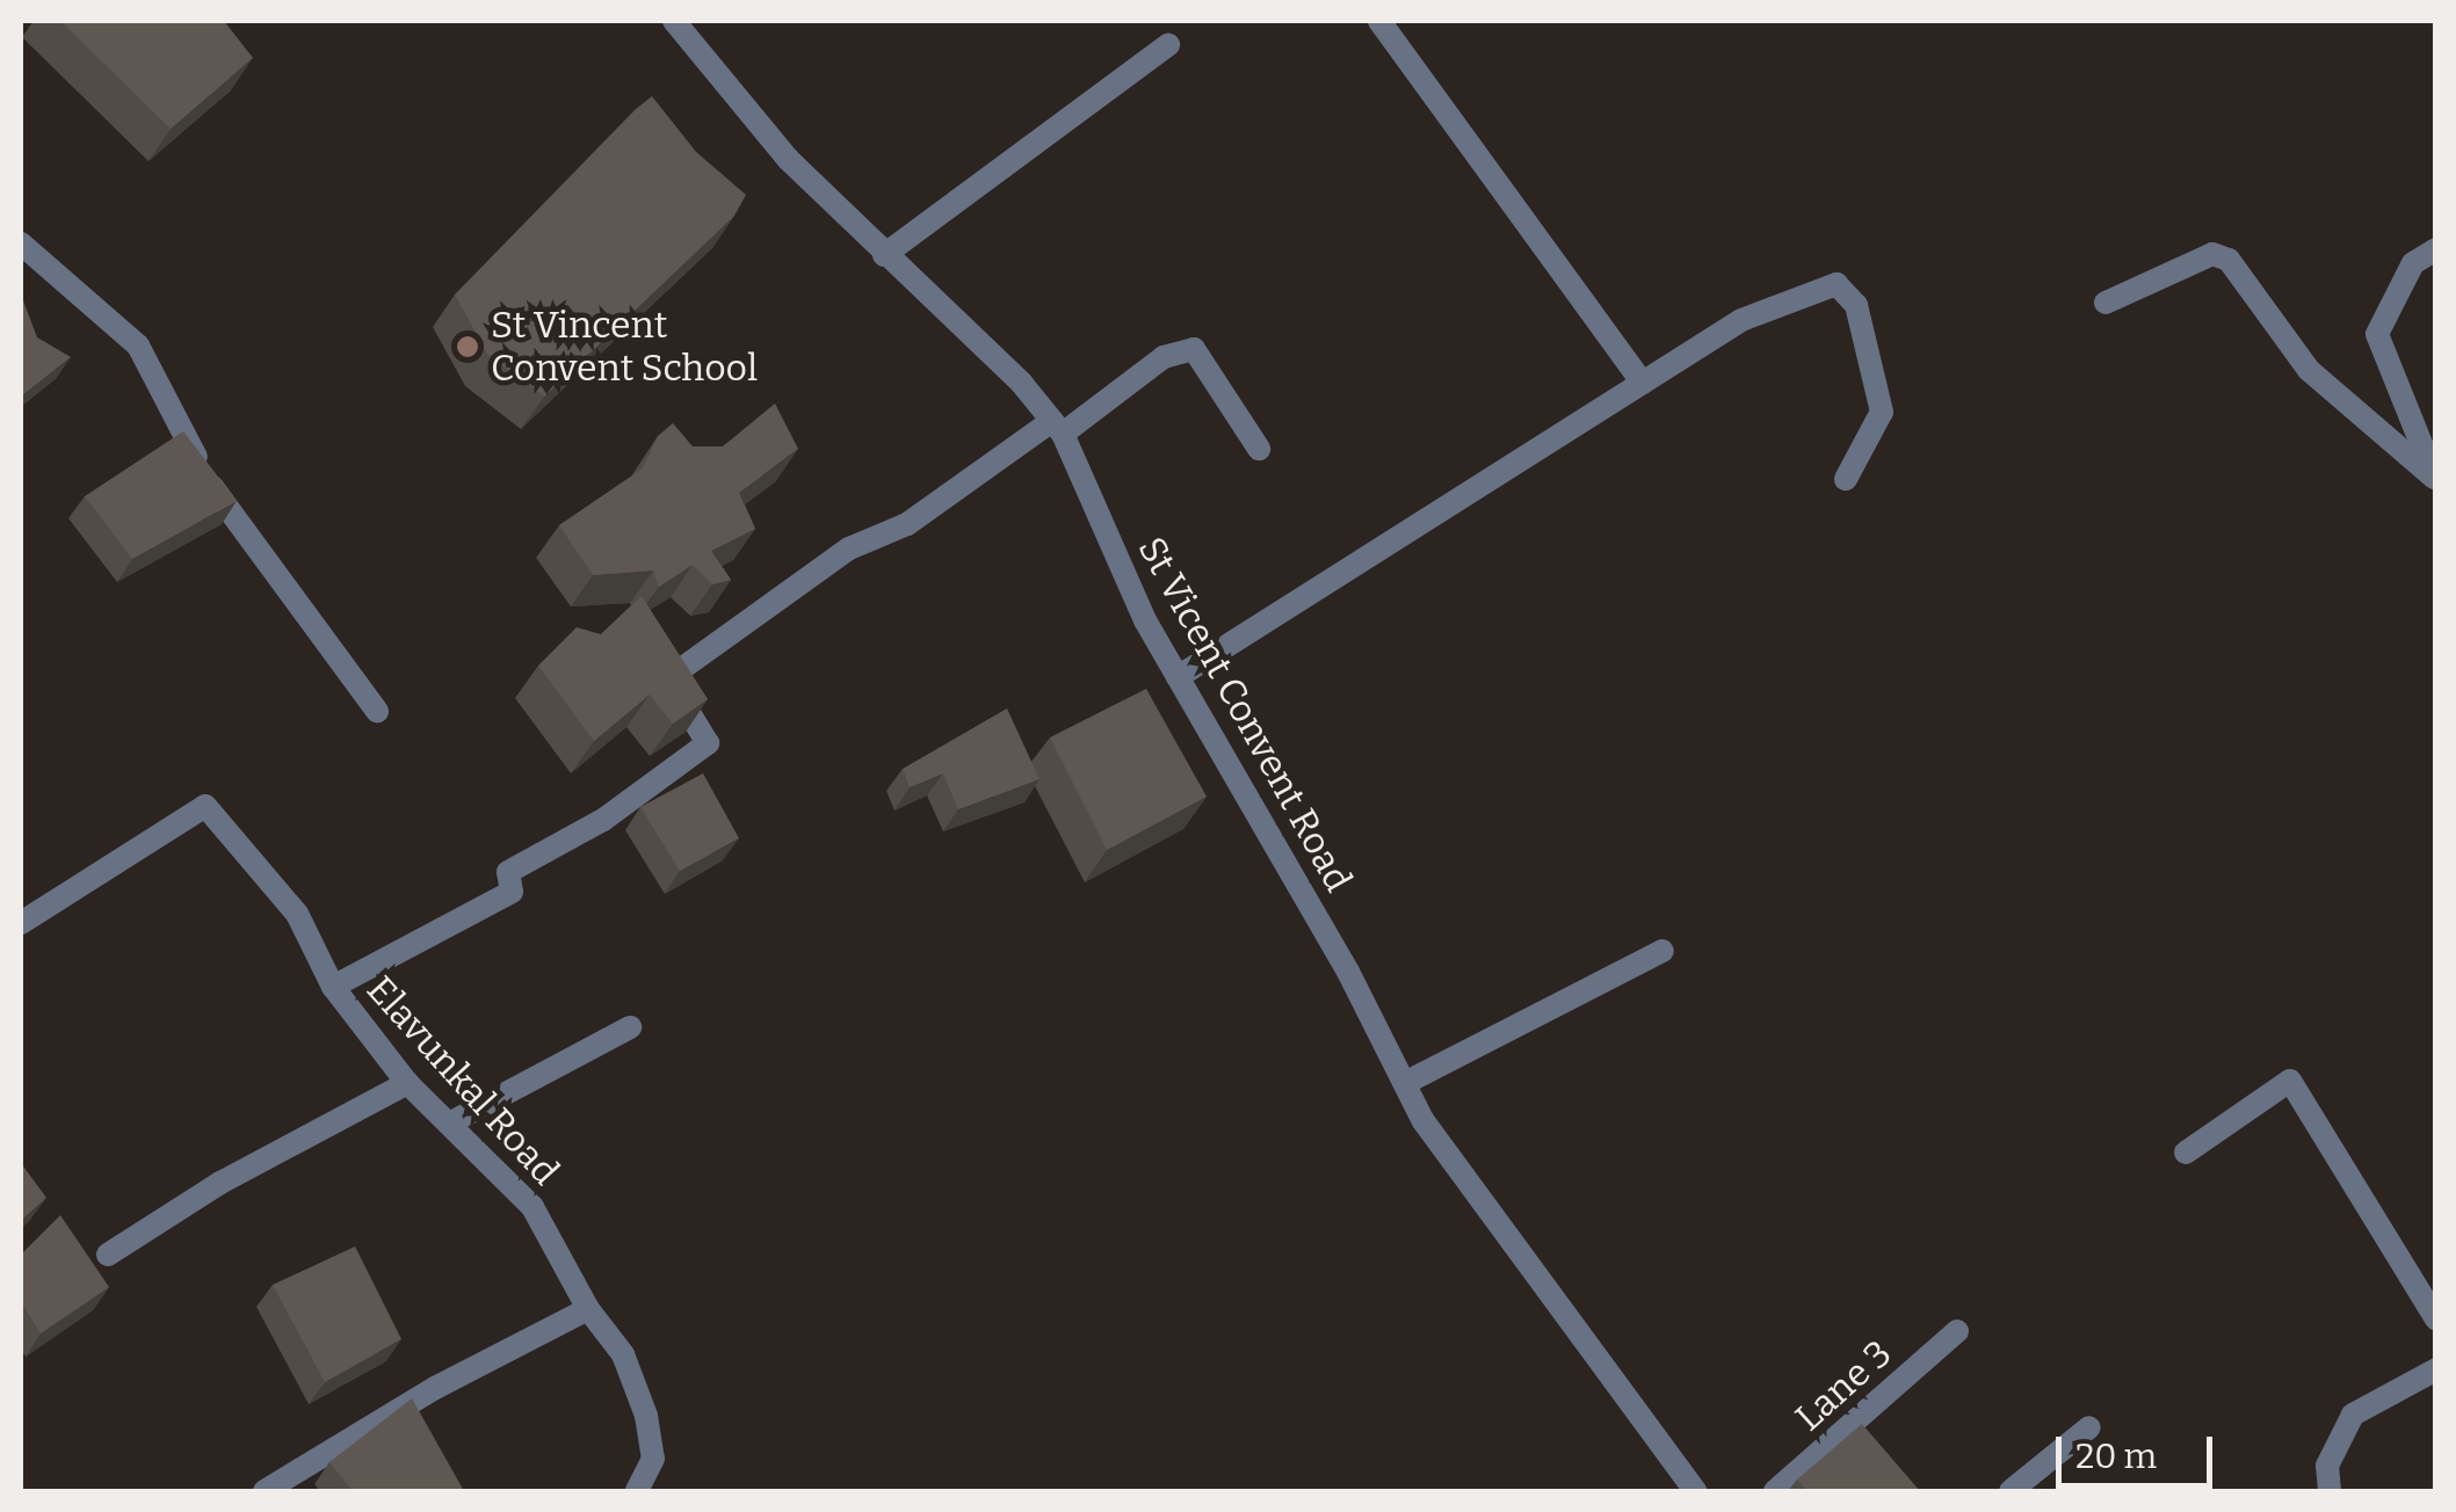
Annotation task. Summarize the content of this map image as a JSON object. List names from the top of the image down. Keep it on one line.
{"streets":{"street":["St Vicent Convent Road","Elavunkal Road","Lane 3"]},"places":["St Vincent Convent School"],"scale_bar":"20 m"}
